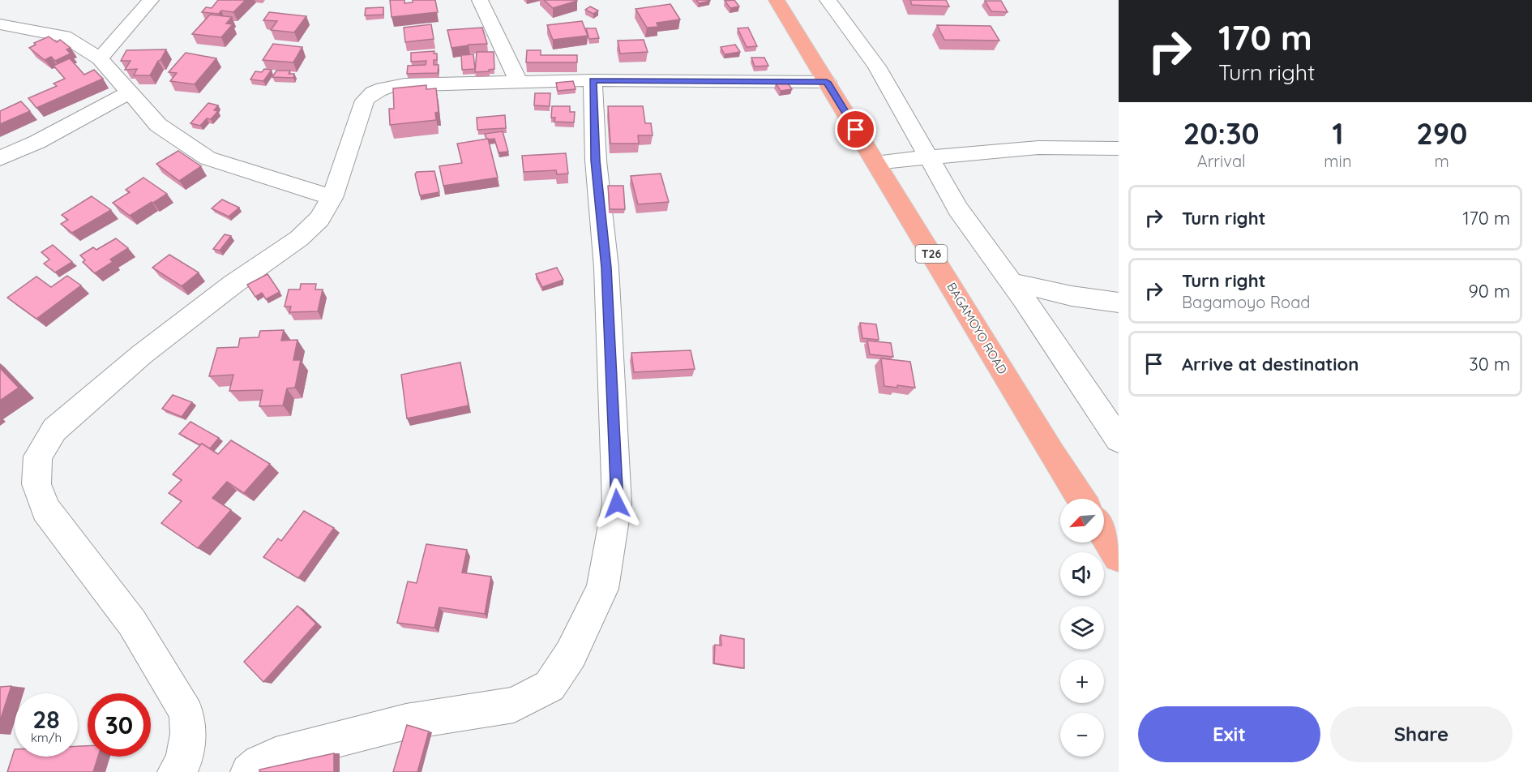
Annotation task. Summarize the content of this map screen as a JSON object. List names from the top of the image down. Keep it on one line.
{"streets":{"highway":["T26","BAGAMOYO ROAD"]},"north":"bottom left","page":{"turn":["170 m","Turn right"],"eta":["20:30","Arrival","1","min","290","m"],"list":[{"name":"Turn right","value":"170 m"},{"name":"Turn right","note":"Bagamoyo Road","value":"90 m"},{"name":"Arrive at destination","value":"30 m"}],"map_buttons":["+","−"],"speed":"28 km/h","limit":"30","buttons":["Exit","Share"]}}
